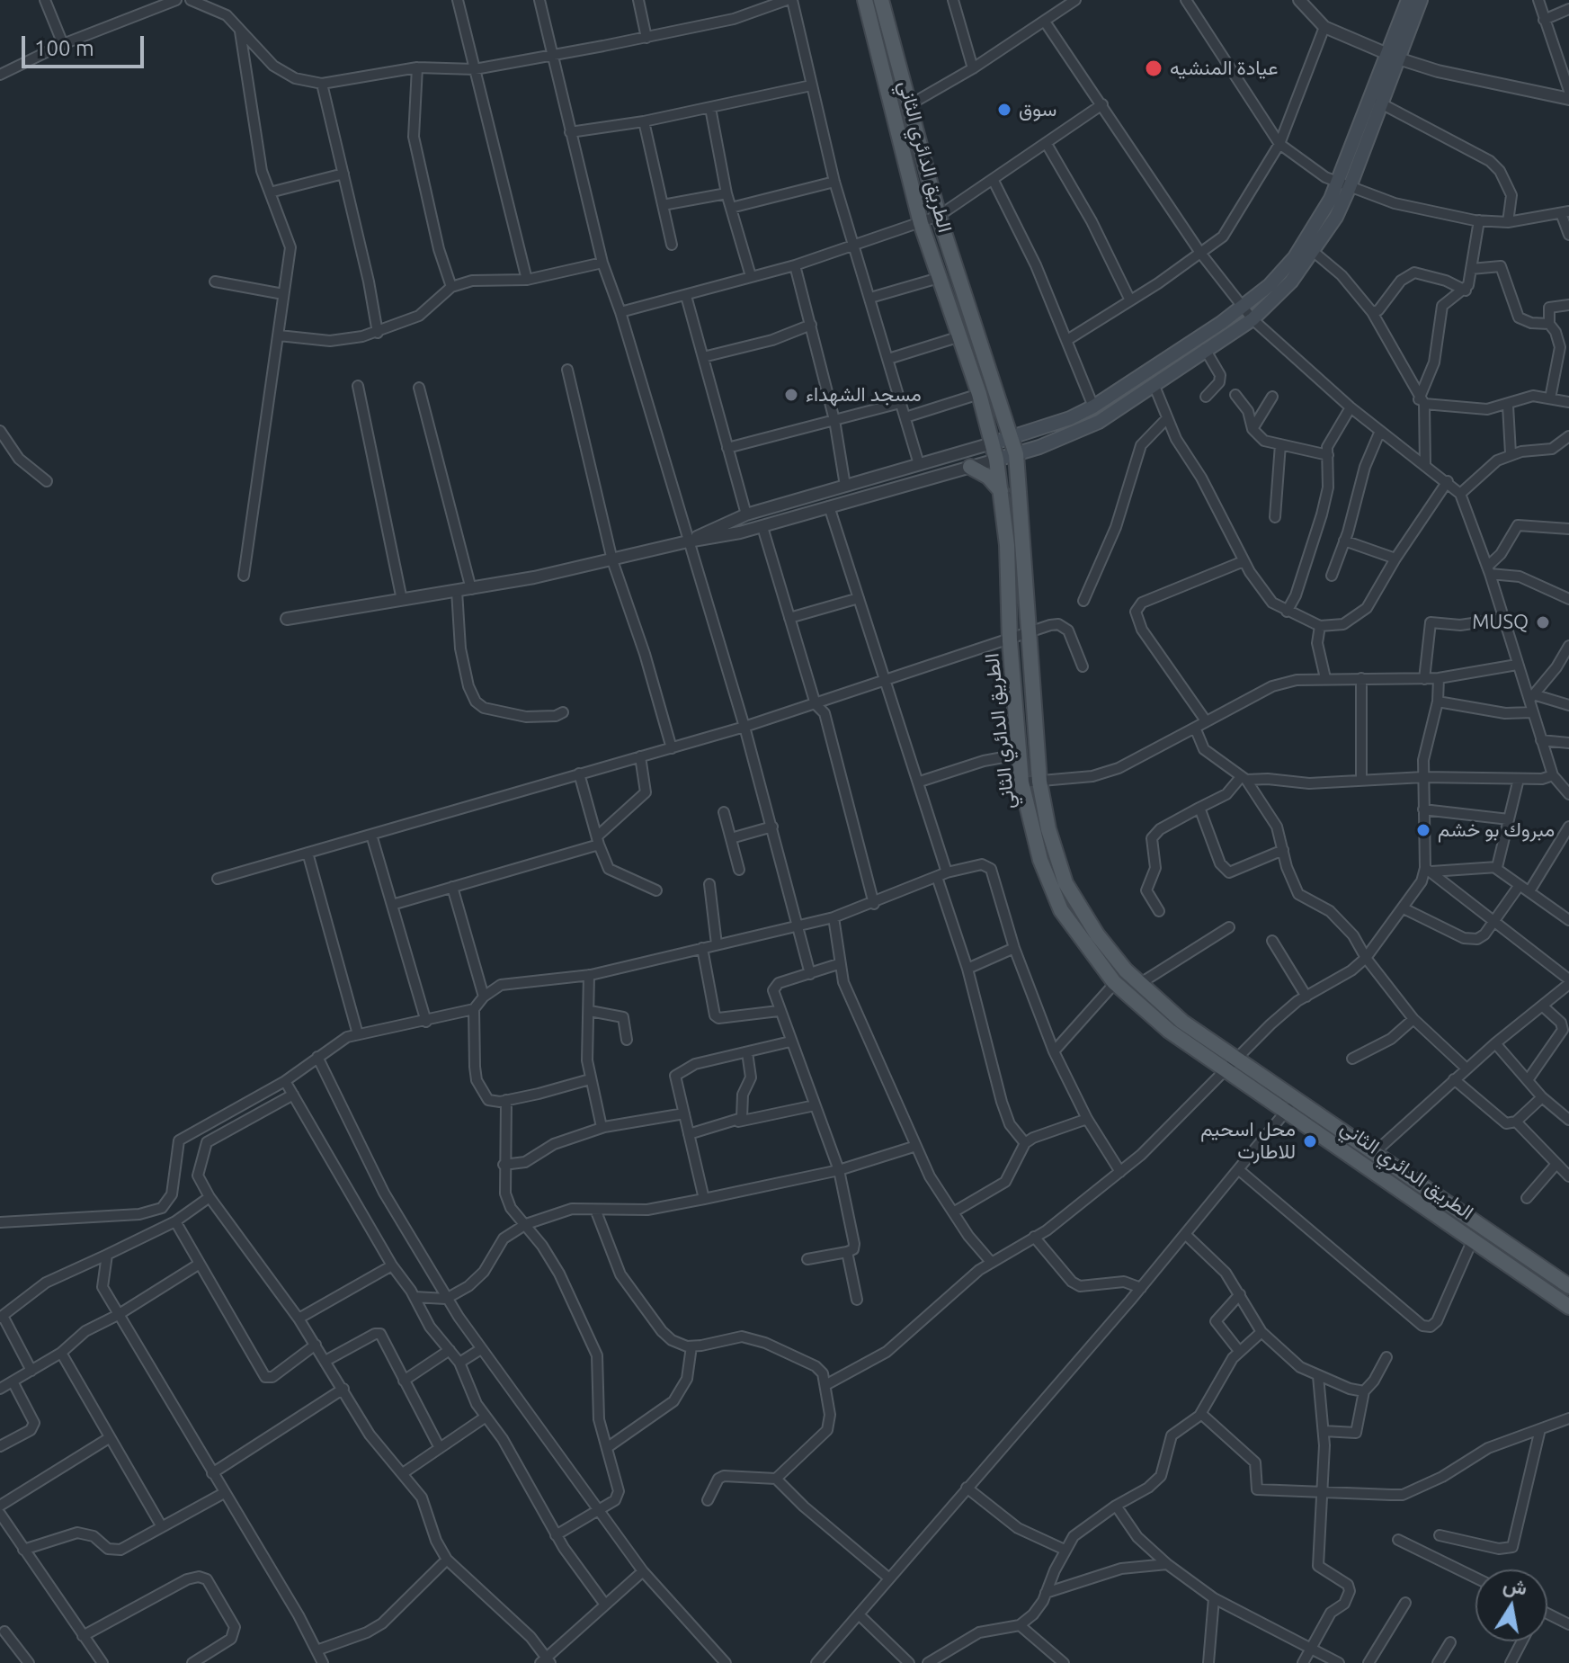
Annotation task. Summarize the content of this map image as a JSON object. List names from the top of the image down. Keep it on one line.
{"streets":{"main road":["الطريق الدائري الثاني"]},"places":["عيادة المنشيه","سوق","مسجد الشهداء","MUSQ","مبروك بو خشم","محل اسحيم للاطارت"],"scale_bar":"100 m","north":"top"}
